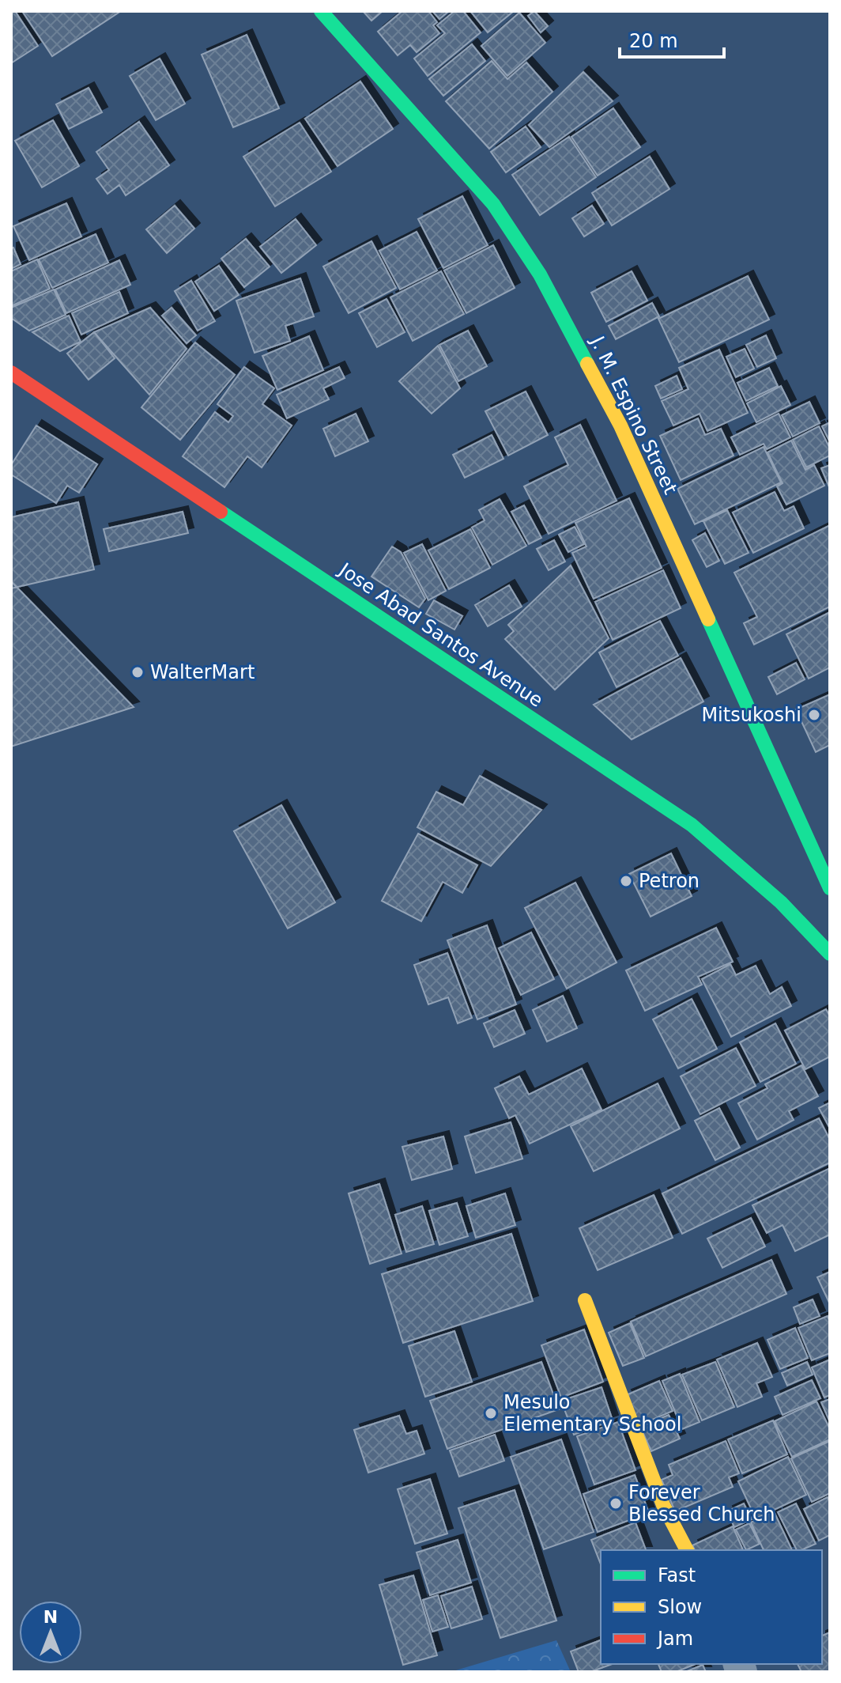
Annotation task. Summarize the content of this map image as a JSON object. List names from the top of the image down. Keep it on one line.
{"streets":{"main road":["J. M. Espino Street","Jose Abad Santos Avenue"]},"places":["WalterMart","Mitsukoshi","Petron","Mesulo Elementary School","Forever Blessed Church"],"legend":["Fast","Slow","Jam"],"scale_bar":"20 m","north":"top"}
